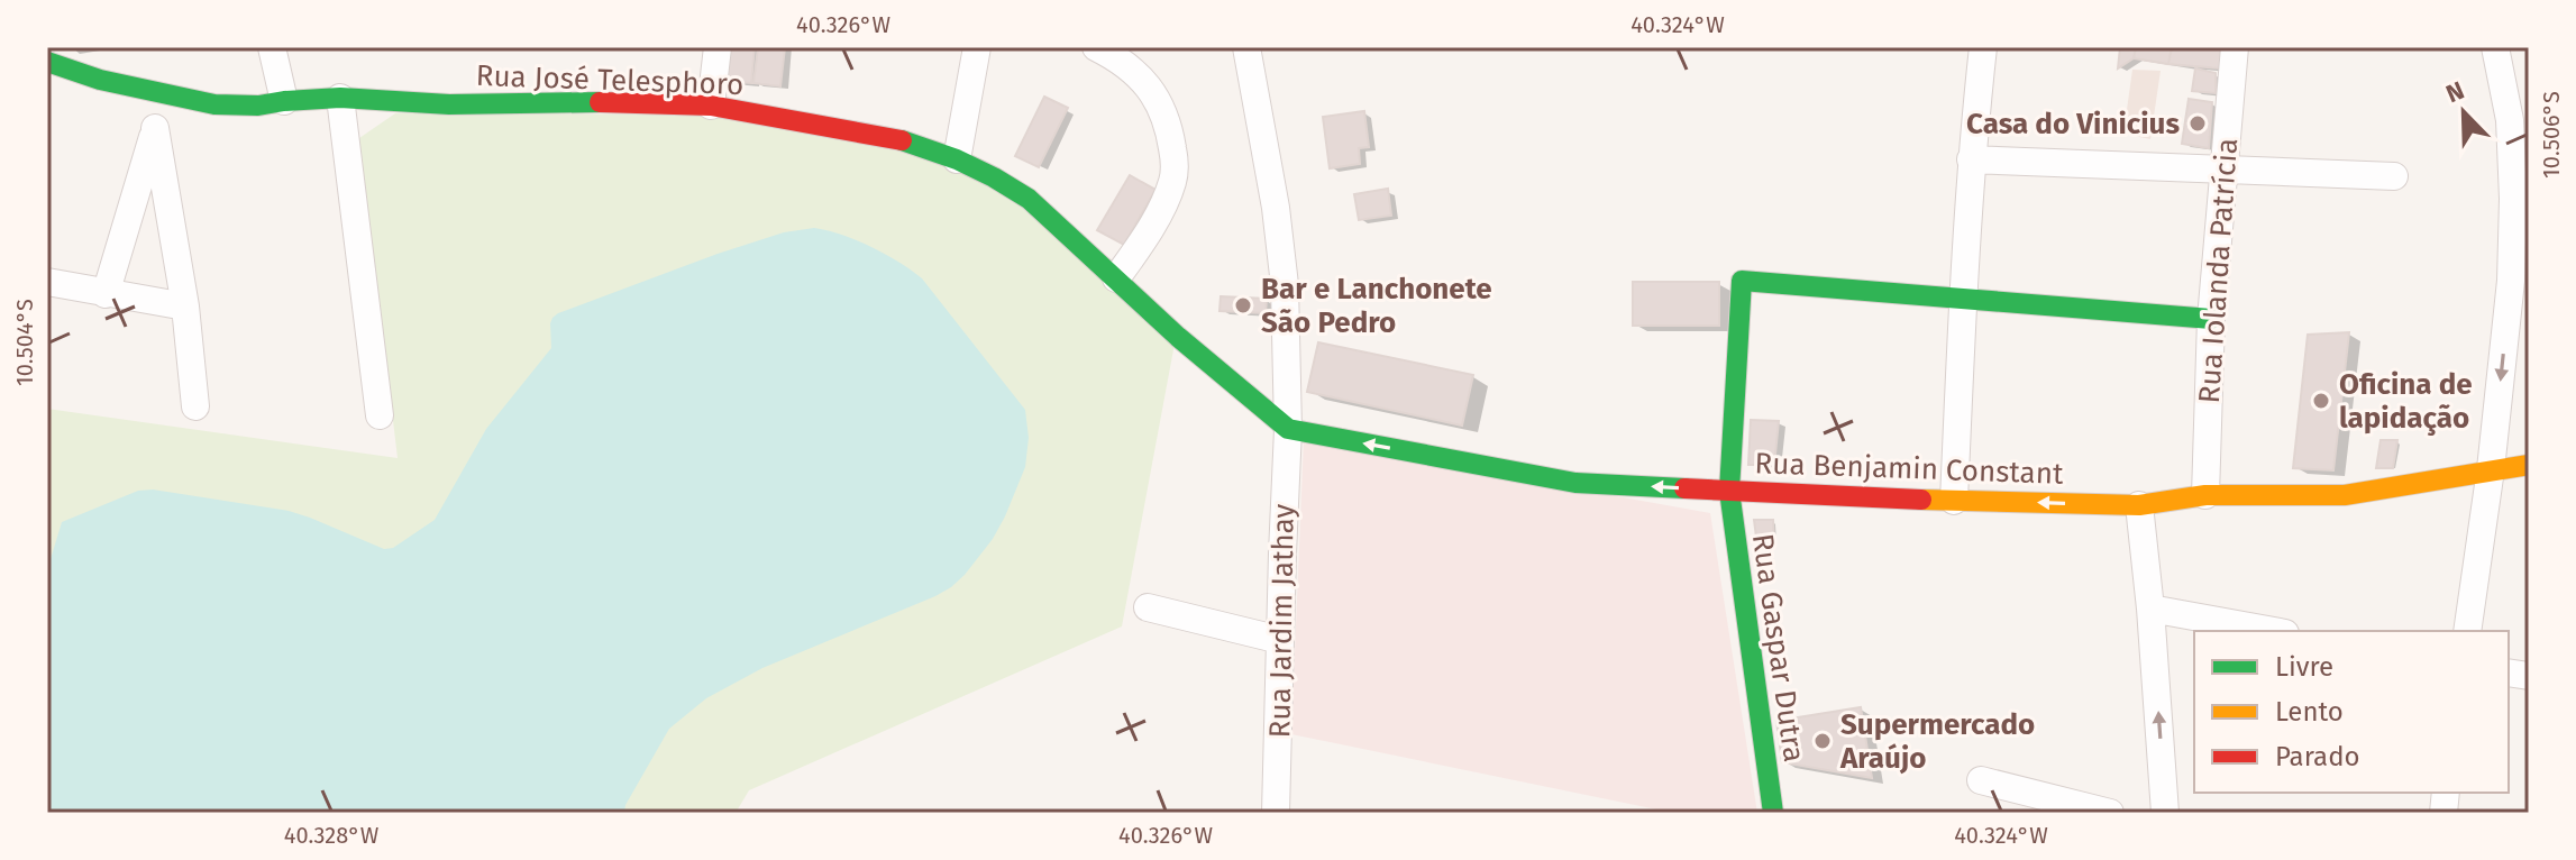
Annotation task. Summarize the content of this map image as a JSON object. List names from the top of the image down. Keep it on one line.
{"streets":{"street":["Rua José Telesphoro","Rua Iolanda Patrícia","Rua Benjamin Constant","Rua Jardim Jathay","Rua Gaspar Dutra"]},"crossings":[["Rua José Telesphoro","Rua Benjamin Constant"],["Rua José Telesphoro","Rua Jardim Jathay"],["Rua Iolanda Patrícia","Rua Benjamin Constant"],["Rua Benjamin Constant","Rua Jardim Jathay"],["Rua Benjamin Constant","Rua Gaspar Dutra"]],"one_way":["Rua Benjamin Constant"],"places":["Casa do Vinicius","Bar e Lanchonete São Pedro","Oficina de lapidação","Supermercado Araújo"],"legend":["Livre","Lento","Parado"],"north":"top left","coordinates":["40.326°W","40.324°W","10.506°S","10.504°S","40.328°W"]}
